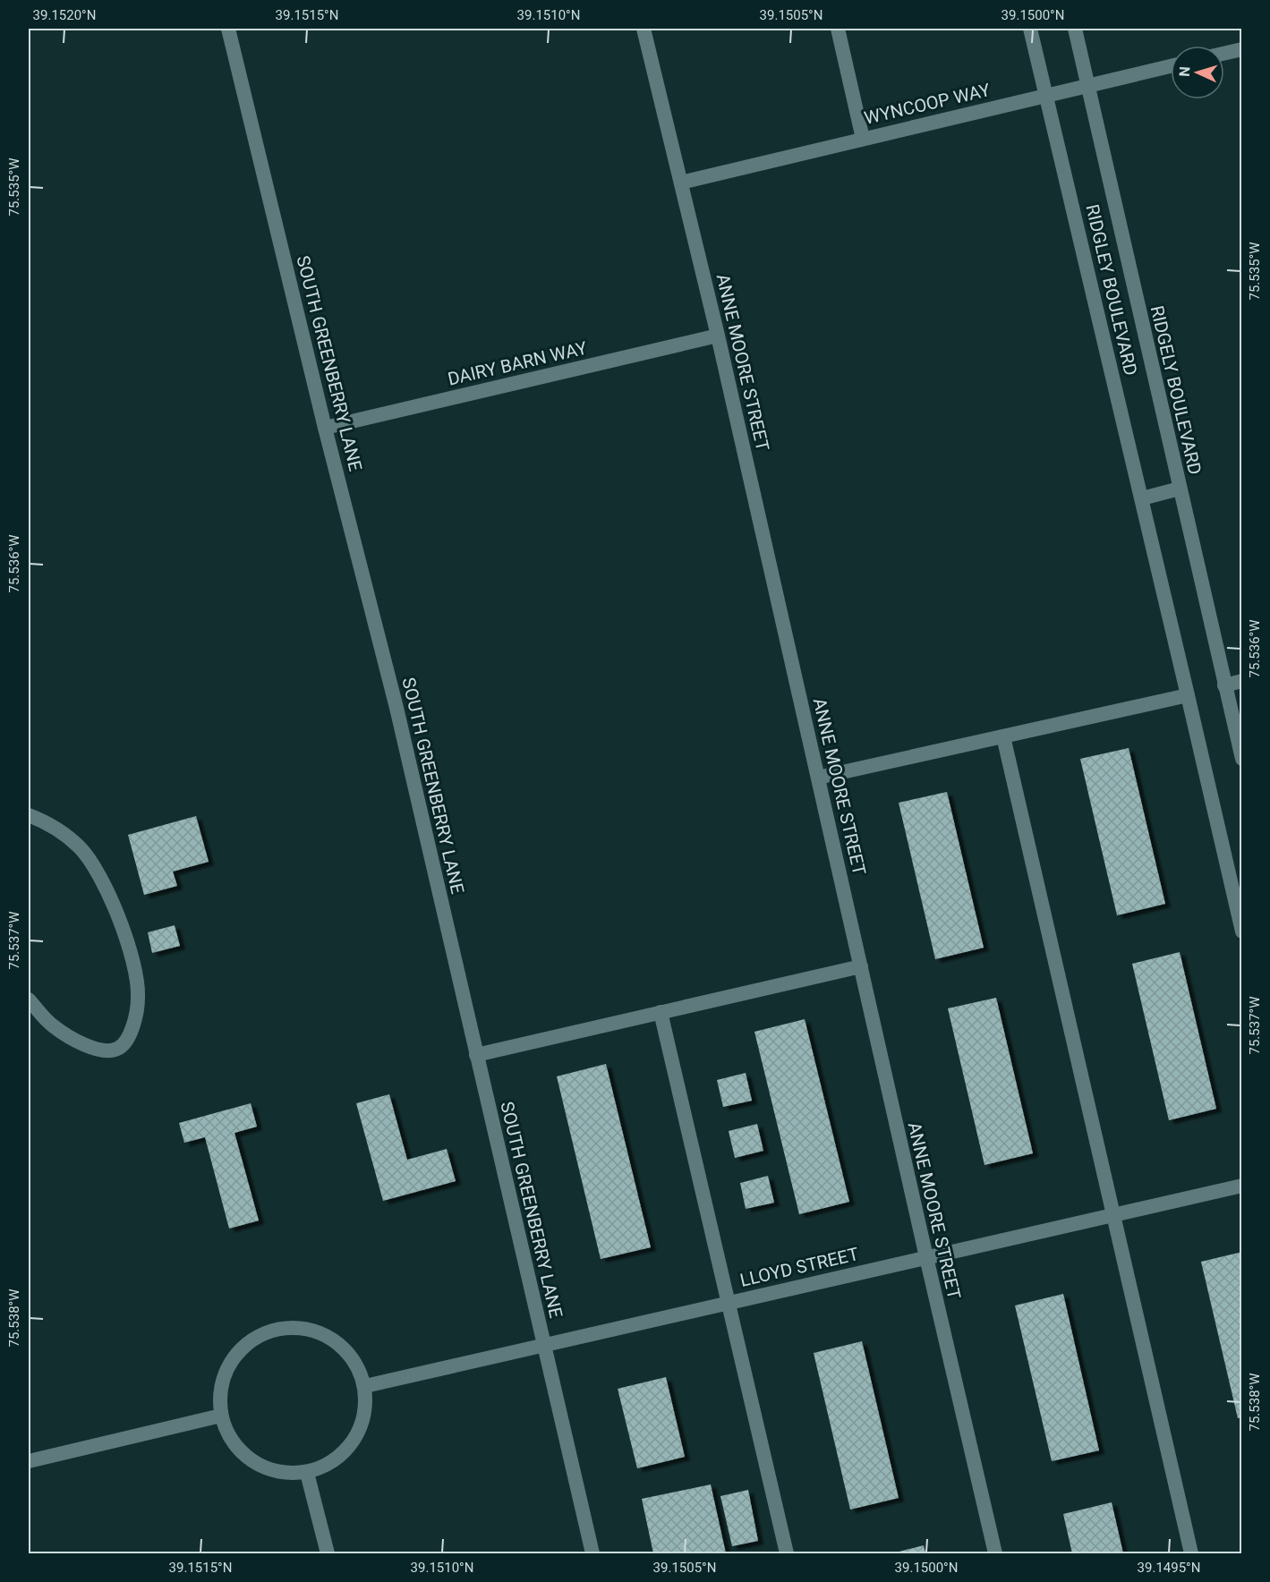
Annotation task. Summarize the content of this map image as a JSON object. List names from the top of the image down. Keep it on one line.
{"streets":{"street":["WYNCOOP WAY","RIDGLEY BOULEVARD","ANNE MOORE STREET","SOUTH GREENBERRY LANE","DAIRY BARN WAY","RIDGELY BOULEVARD","LLOYD STREET"]},"crossings":[["WYNCOOP WAY","RIDGLEY BOULEVARD"],["WYNCOOP WAY","ANNE MOORE STREET"],["WYNCOOP WAY","RIDGELY BOULEVARD"],["ANNE MOORE STREET","DAIRY BARN WAY"],["ANNE MOORE STREET","LLOYD STREET"],["SOUTH GREENBERRY LANE","DAIRY BARN WAY"],["SOUTH GREENBERRY LANE","LLOYD STREET"]],"north":"left","coordinates":["39.1520°N","39.1515°N","39.1510°N","39.1505°N","39.1500°N","75.535°W","75.536°W","75.537°W","75.538°W","39.1495°N"]}
